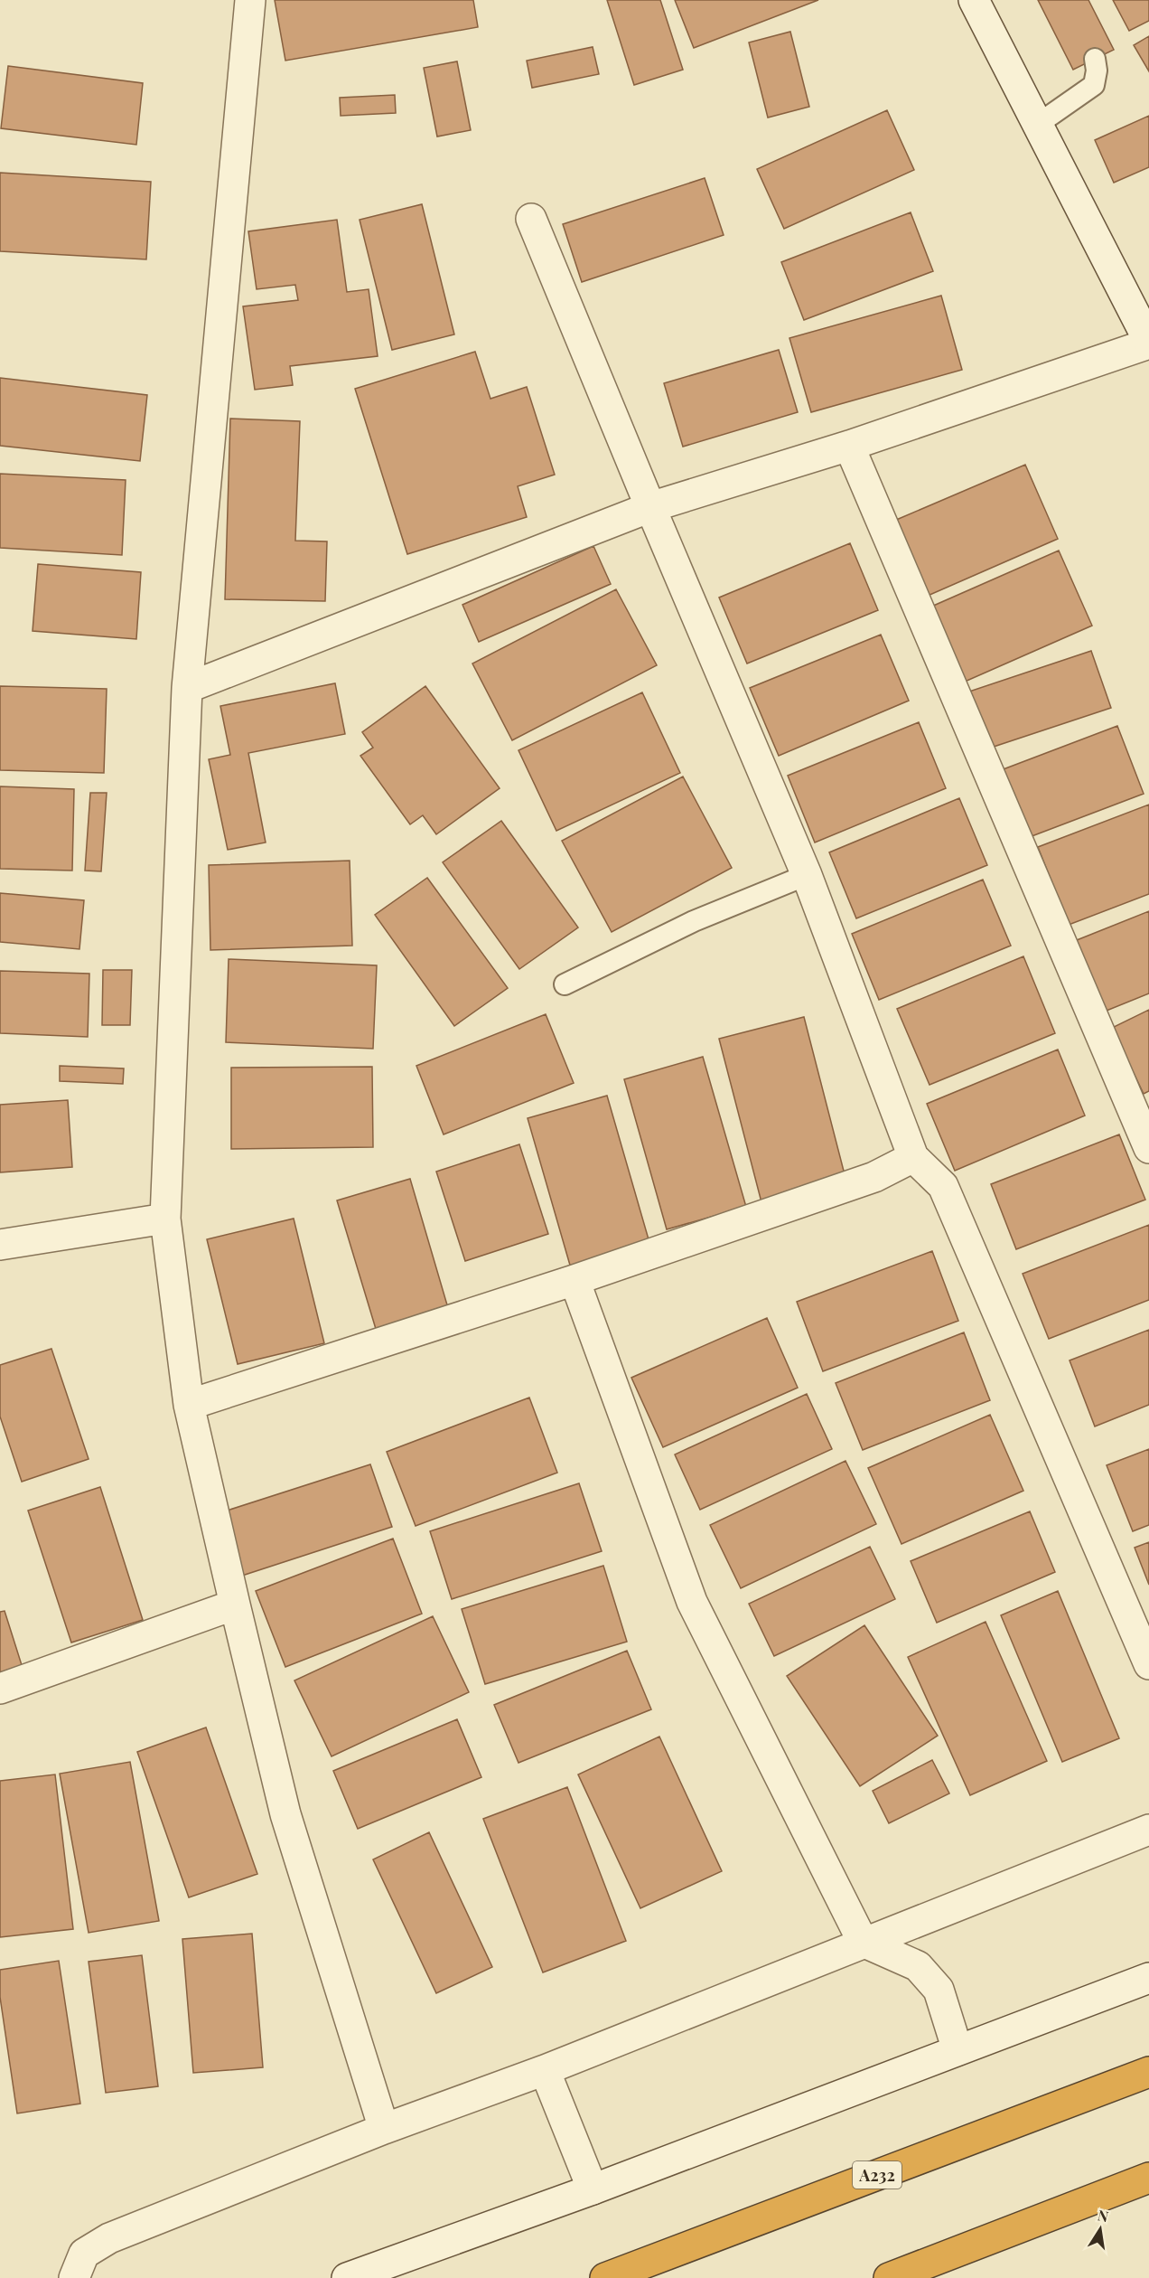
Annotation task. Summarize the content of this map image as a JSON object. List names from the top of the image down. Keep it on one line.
{"streets":{"highway":["A232"]},"north":"top"}
